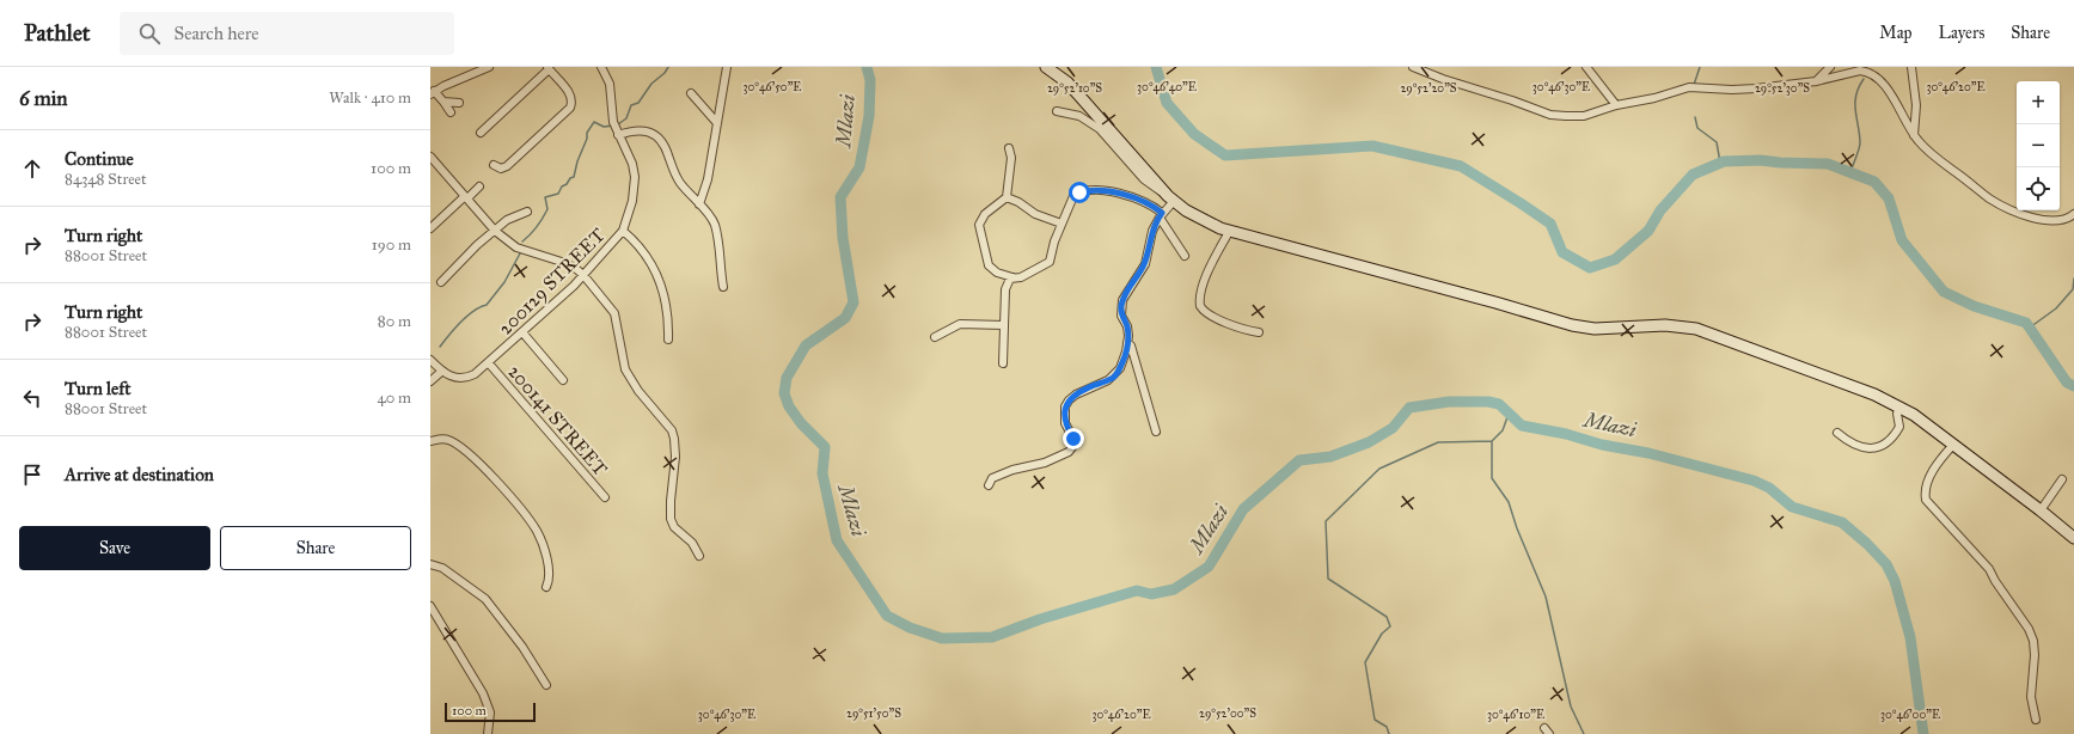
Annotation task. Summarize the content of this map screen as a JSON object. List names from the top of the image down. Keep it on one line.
{"streets":{"street":["200129 STREET","200141 STREET"]},"crossings":[["200129 STREET","200141 STREET"]],"water":["Mlazi"],"scale_bar":"100 m","page":{"header":"Pathlet","search":"Search here","nav":["Map","Layers","Share"],"heading":["6 min","Walk · 410 m"],"map_buttons":["+","−"],"list":[["Continue","84348 Street","100 m"],["Turn right","88001 Street","190 m"],["Turn right","88001 Street","80 m"],["Turn left","88001 Street","40 m"],"Arrive at destination"],"buttons":["Save","Share"],"scale":"100 m"},"coordinates":["30°46'50\"E","30°46'40\"E","30°46'30\"E","30°46'20\"E","29°52'10\"S","29°52'20\"S","29°52'30\"S","29°51'50\"S","29°52'00\"S","30°46'10\"E","30°46'00\"E"]}
